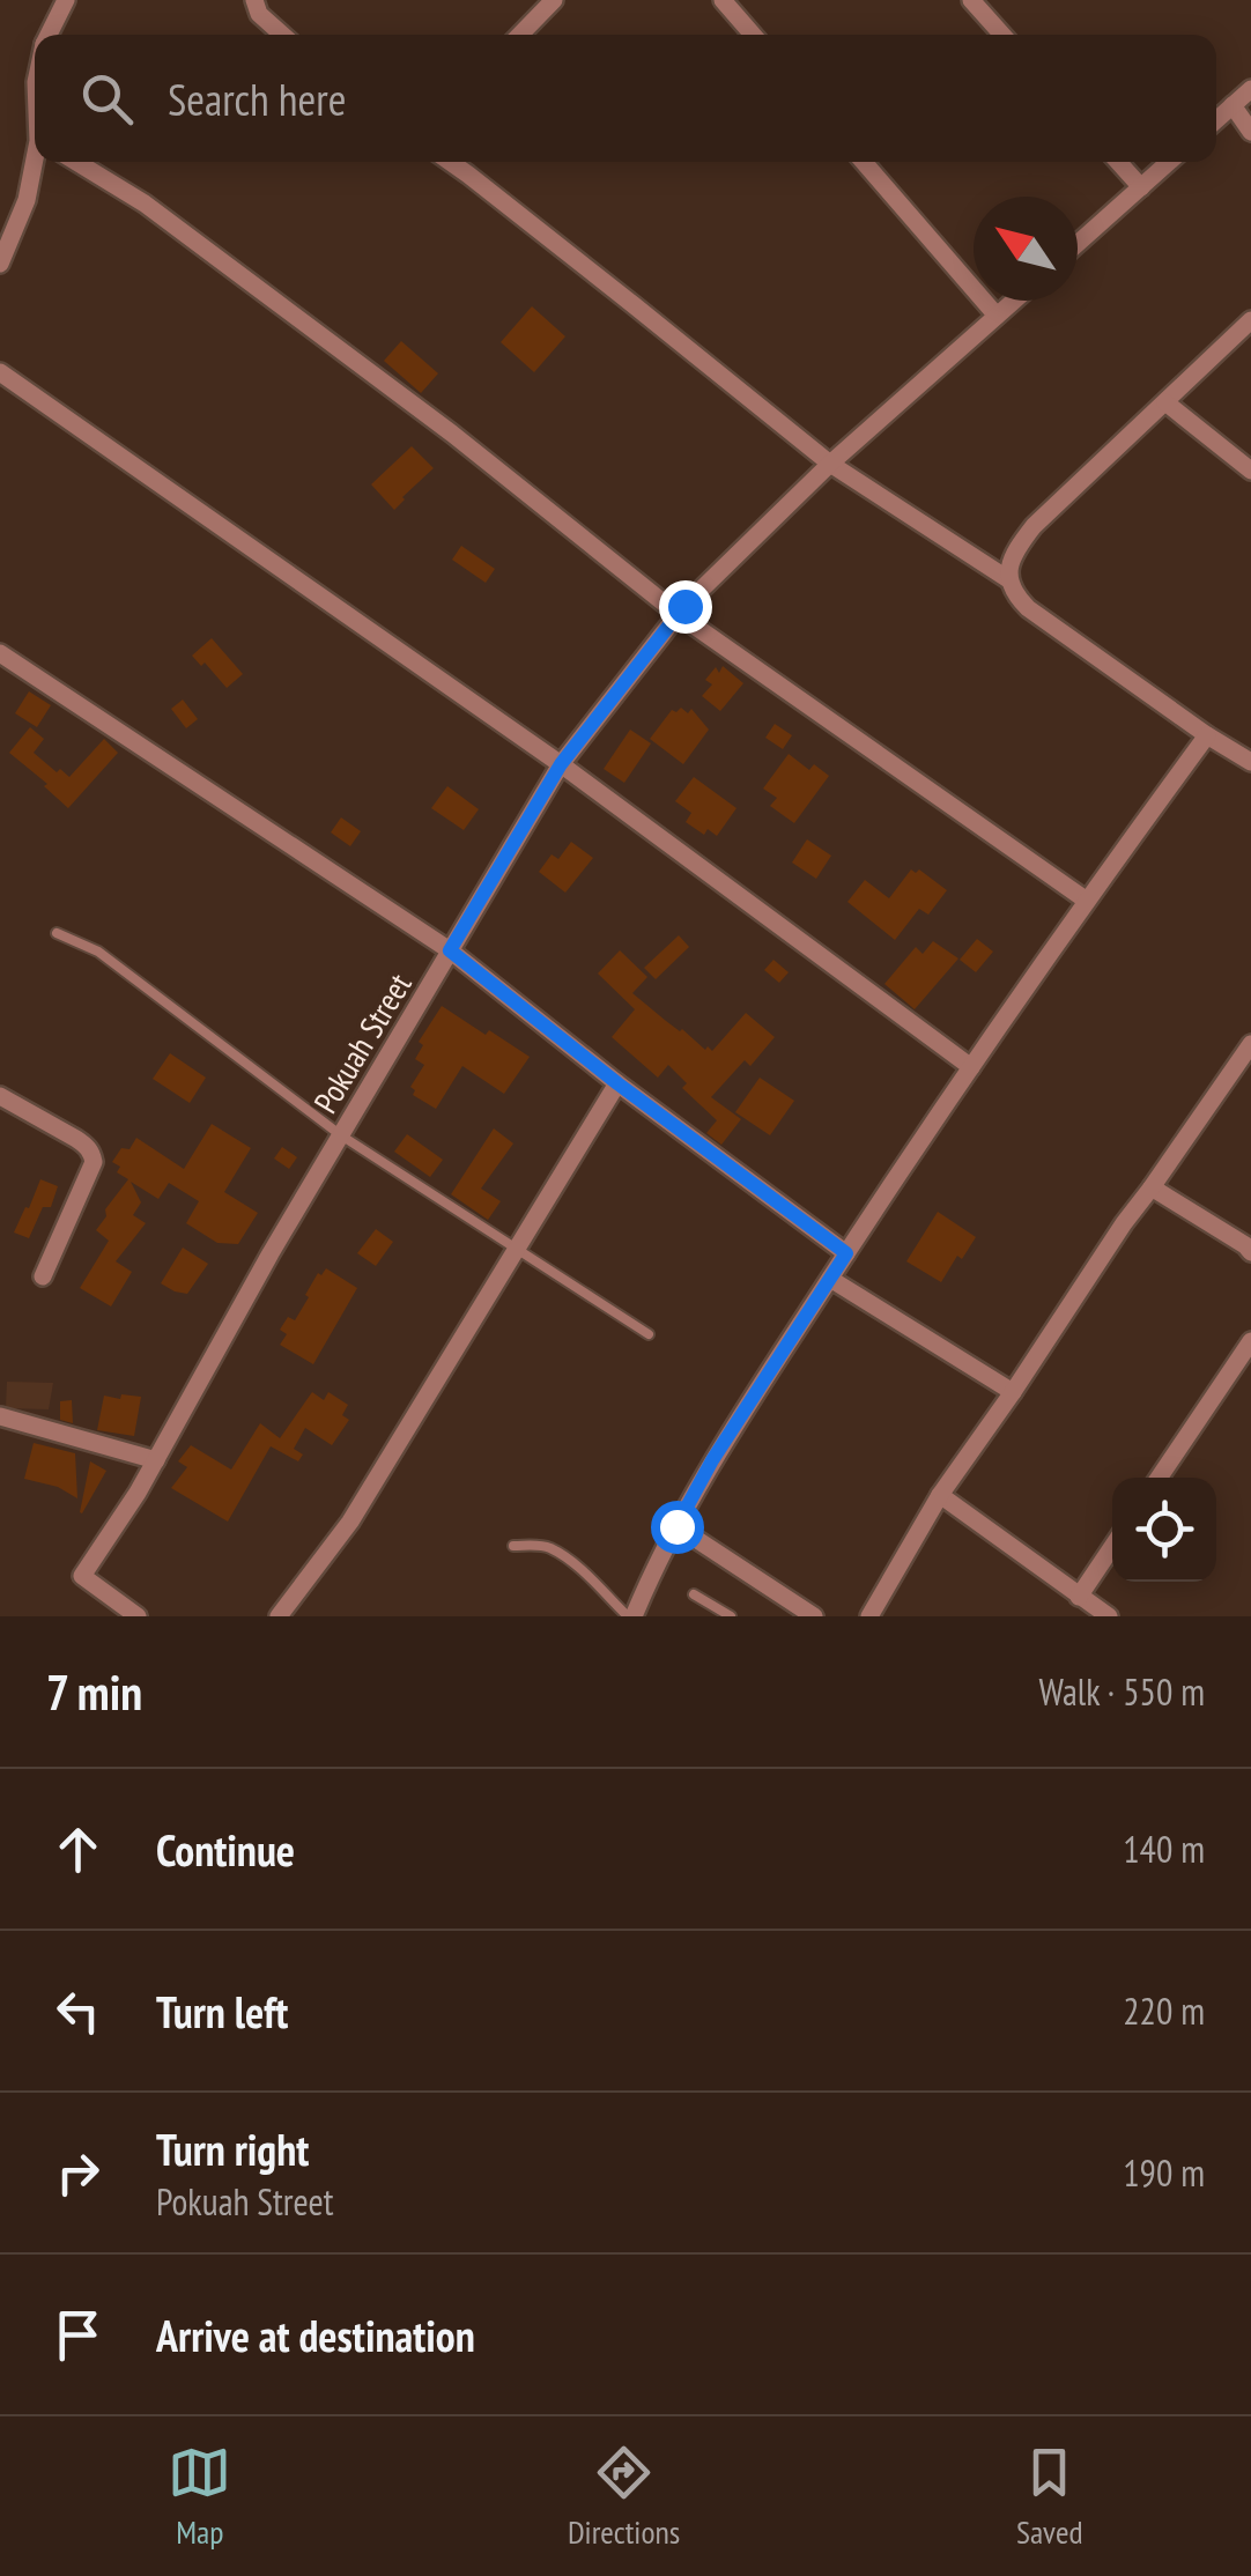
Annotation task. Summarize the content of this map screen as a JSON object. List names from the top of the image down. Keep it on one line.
{"streets":{"street":["Pokuah Street"]},"north":"top left","page":{"search":"Search here","heading":["7 min","Walk · 550 m"],"list":[["Continue","140 m"],["Turn left","220 m"],["Turn right","Pokuah Street","190 m"],"Arrive at destination"],"nav":["Map","Directions","Saved"]}}
